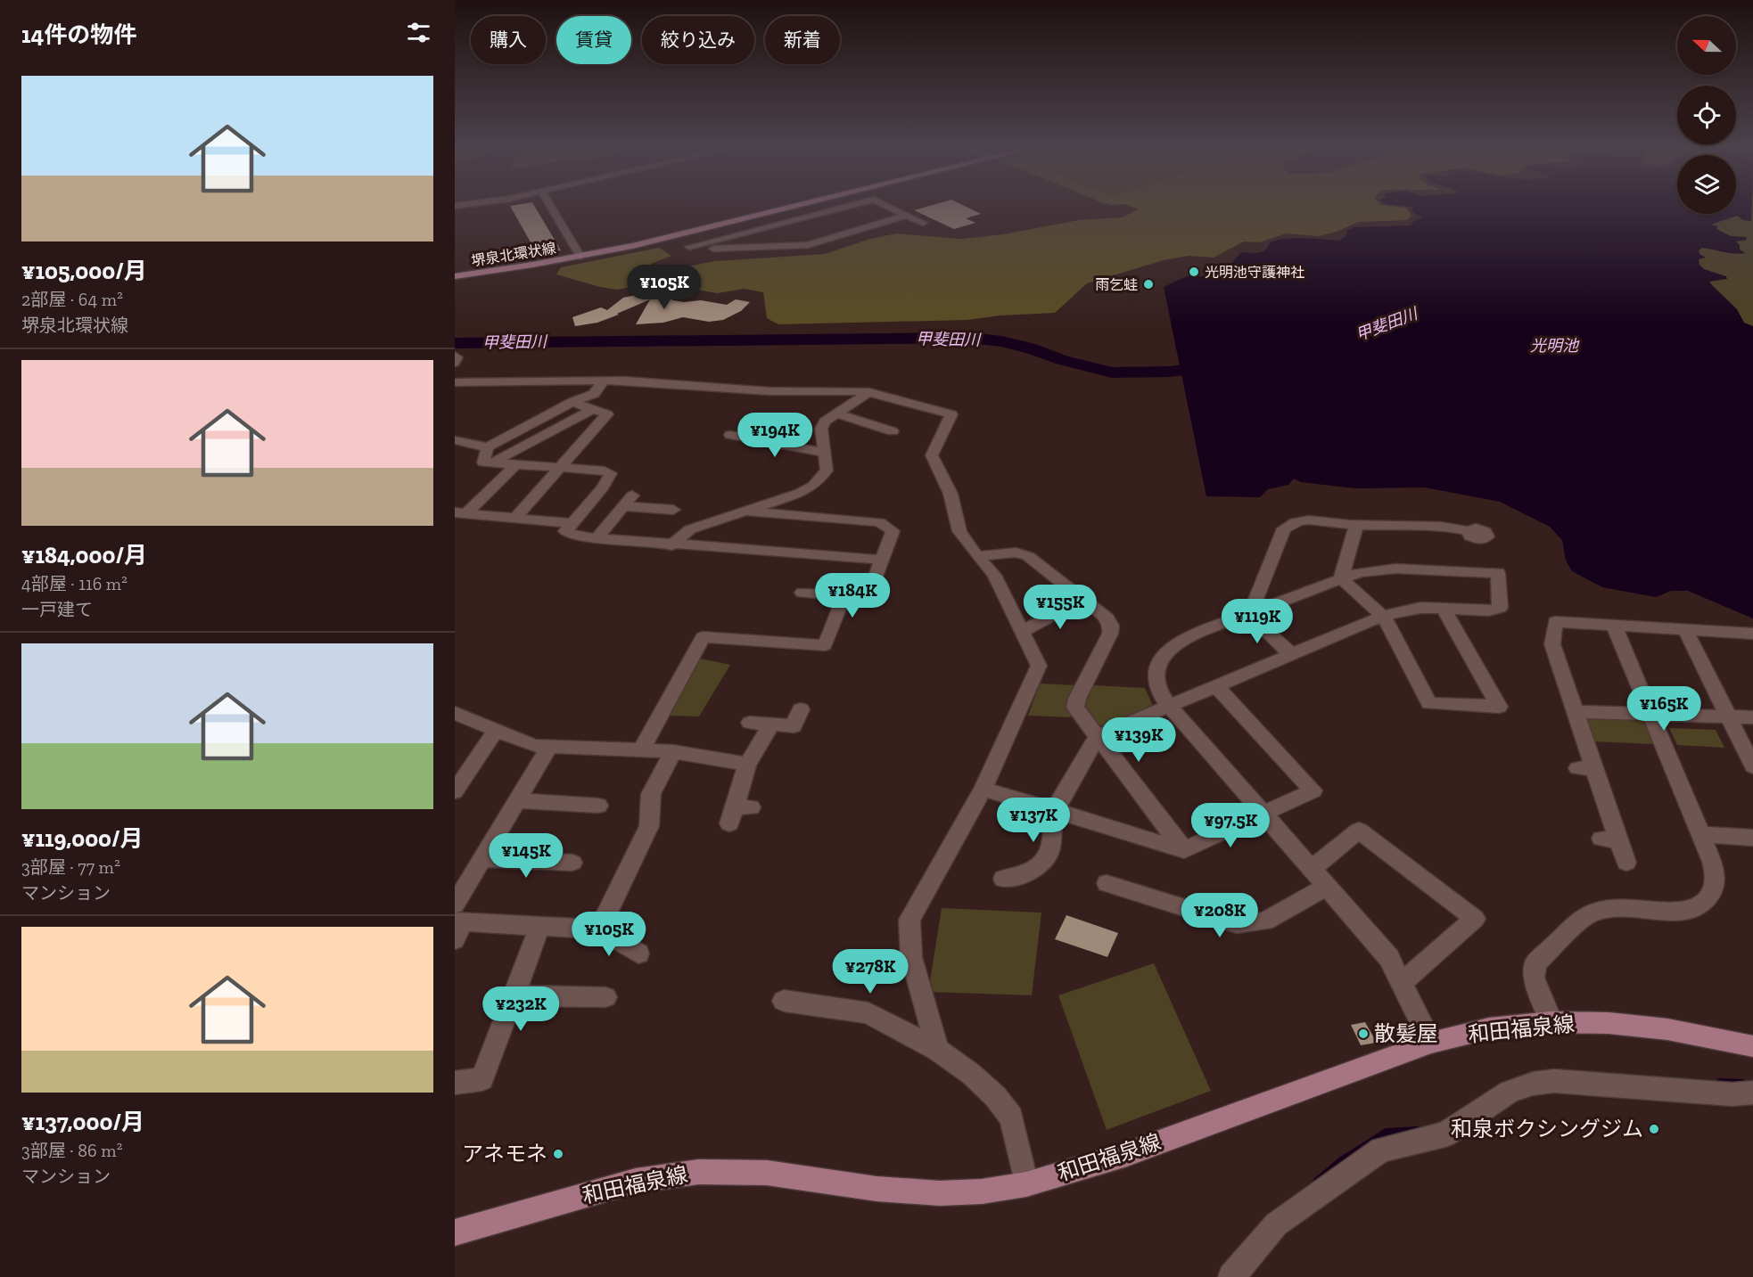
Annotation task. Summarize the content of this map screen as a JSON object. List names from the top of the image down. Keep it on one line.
{"streets":{"main road":["堺泉北環状線","和田福泉線"]},"water":["甲斐田川","光明池"],"places":["光明池守護神社","雨乞蛙","散髪屋","和泉ボクシングジム","アネモネ"],"north":"left","page":{"heading":"14件の物件","chip":["購入","賃貸","絞り込み","新着"],"list":[{"name":"¥105,000/月","note":"2部屋 · 64 m² · 堺泉北環状線"},{"name":"¥184,000/月","note":"4部屋 · 116 m² · 一戸建て"},{"name":"¥119,000/月","note":"3部屋 · 77 m² · マンション"},{"name":"¥137,000/月","note":"3部屋 · 86 m² · マンション"}],"price":["¥105K","¥194K","¥184K","¥155K","¥119K","¥165K","¥139K","¥137K","¥97.5K","¥145K","¥208K","¥105K","¥278K","¥232K"]}}
